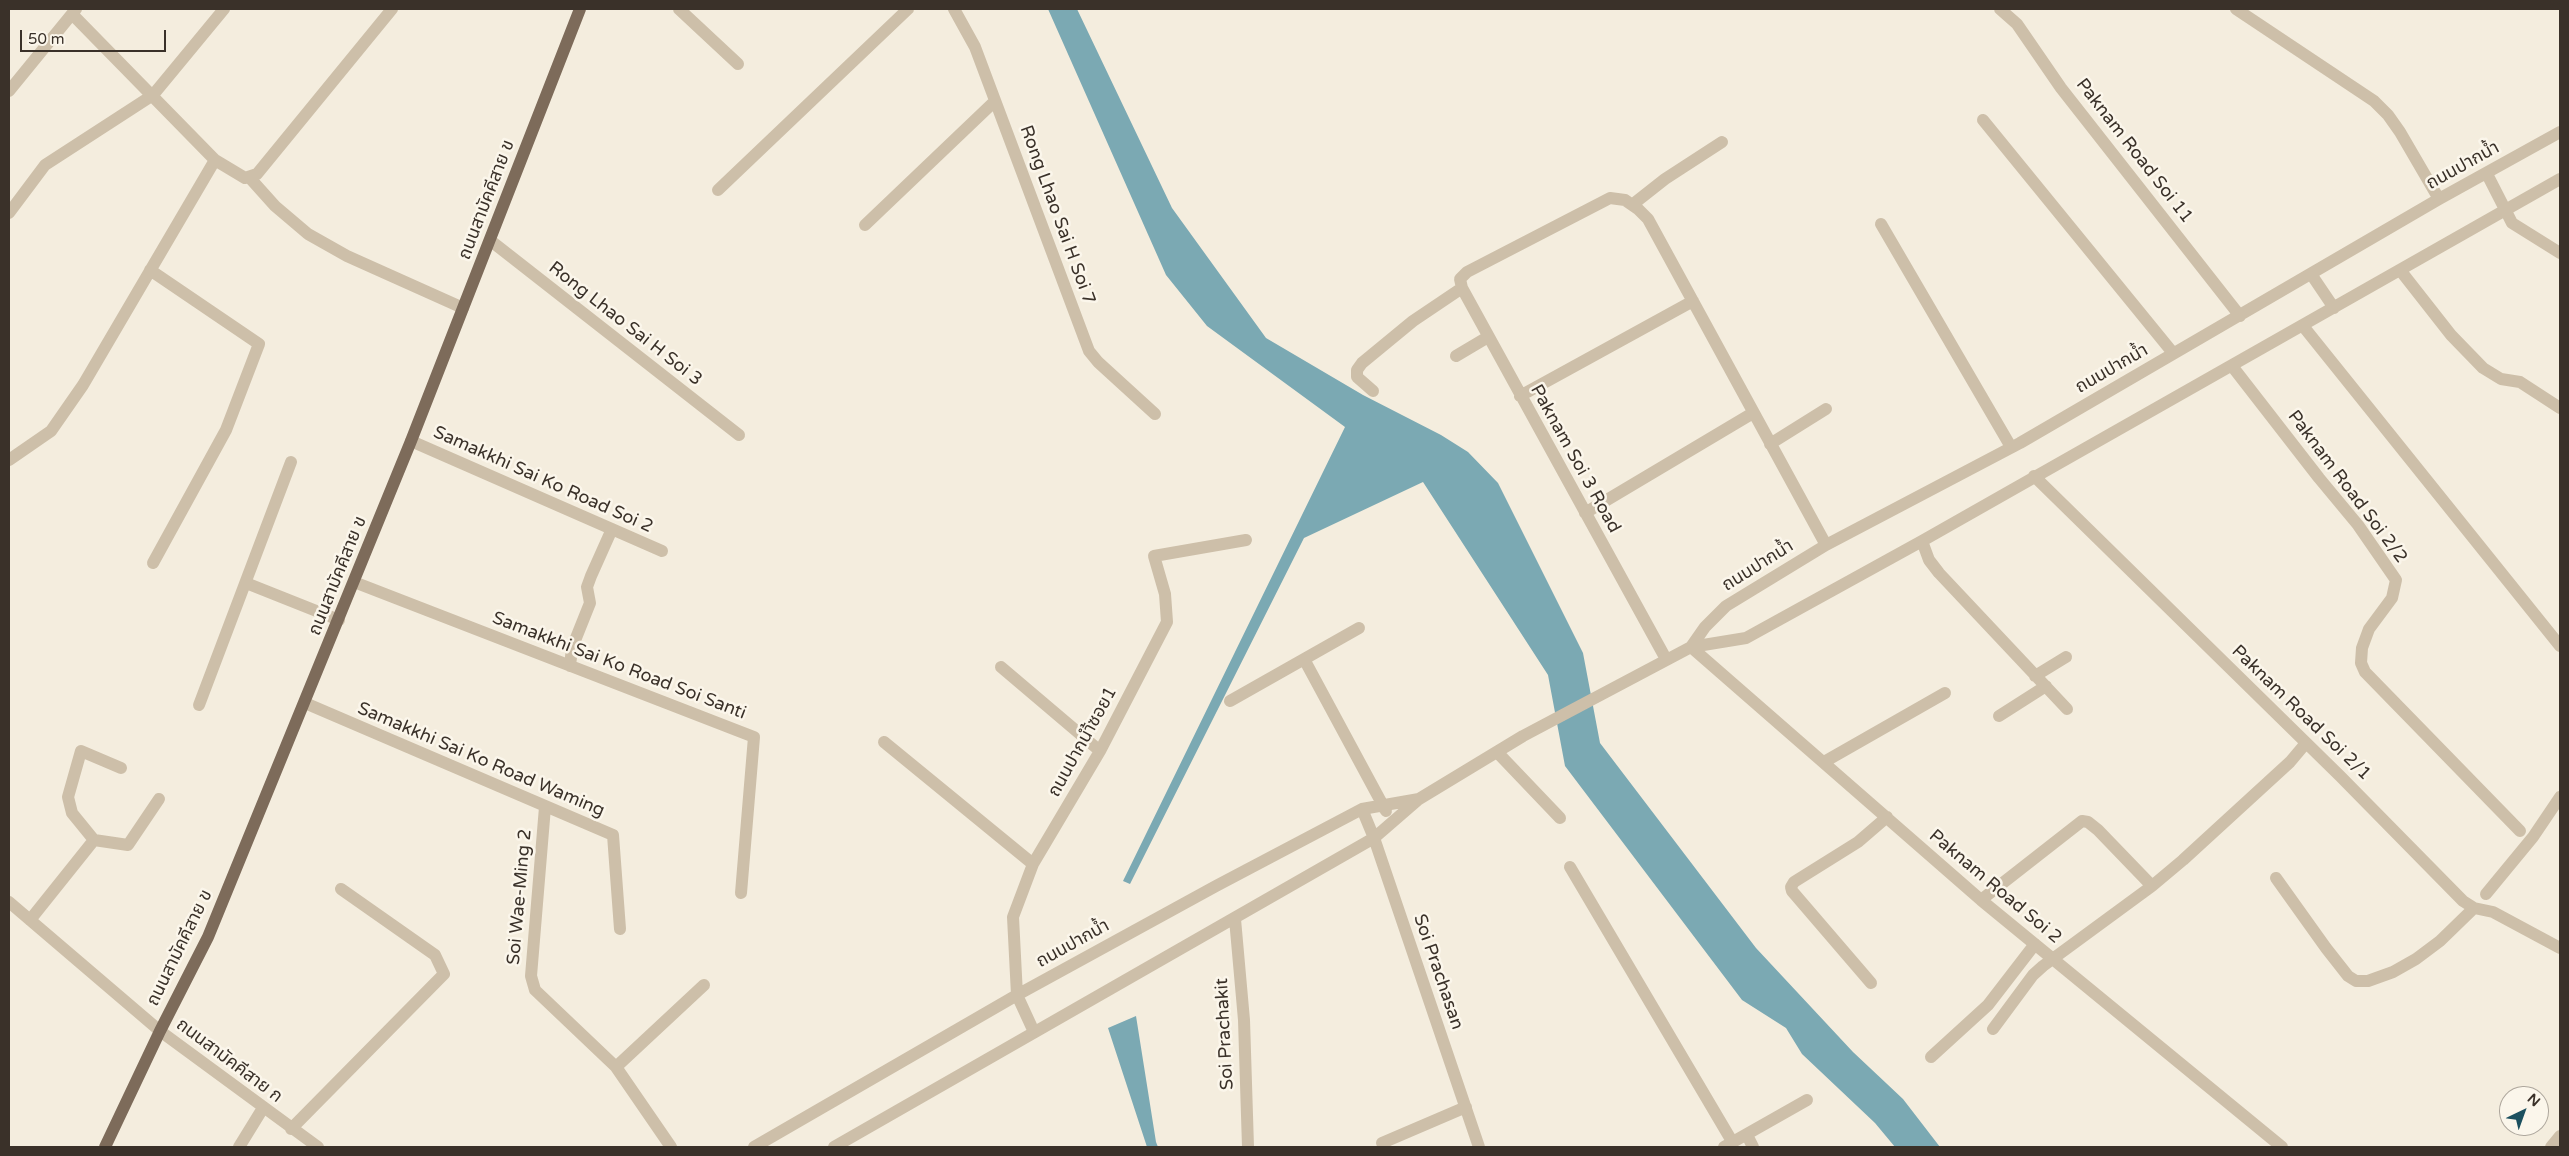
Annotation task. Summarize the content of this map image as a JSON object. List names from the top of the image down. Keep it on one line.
{"streets":{"main road":["ถนนสามัคคีสาย ข"],"street":["Paknam Road Soi 11","ถนนปากน้ำ","Rong Lhao Sai H Soi 7","Rong Lhao Sai H Soi 3","Paknam Soi 3 Road","Samakkhi Sai Ko Road Soi 2","Paknam Road Soi 2/2","Samakkhi Sai Ko Road Soi Santi","Paknam Road Soi 2/1","ถนนปากนำ้ซอย1","Samakkhi Sai Ko Road Waming","Paknam Road Soi 2","Soi Wae-Ming 2","Soi Prachasan","Soi Prachakit","ถนนสามัคคีสาย ก"]},"crossings":[["Paknam Road Soi 11","ถนนปากน้ำ"],["ถนนปากน้ำ","Paknam Soi 3 Road"],["ถนนปากน้ำ","Paknam Road Soi 2/2"],["ถนนปากน้ำ","Paknam Road Soi 2/1"],["ถนนปากน้ำ","ถนนปากนำ้ซอย1"],["ถนนปากน้ำ","Paknam Road Soi 2"],["ถนนปากน้ำ","Soi Prachasan"],["ถนนปากน้ำ","Soi Prachakit"],["ถนนสามัคคีสาย ข","Rong Lhao Sai H Soi 3"],["ถนนสามัคคีสาย ข","Samakkhi Sai Ko Road Soi 2"],["ถนนสามัคคีสาย ข","Samakkhi Sai Ko Road Soi Santi"],["ถนนสามัคคีสาย ข","Samakkhi Sai Ko Road Waming"],["ถนนสามัคคีสาย ข","ถนนสามัคคีสาย ก"],["Samakkhi Sai Ko Road Waming","Soi Wae-Ming 2"]],"scale_bar":"50 m","north":"top right"}
